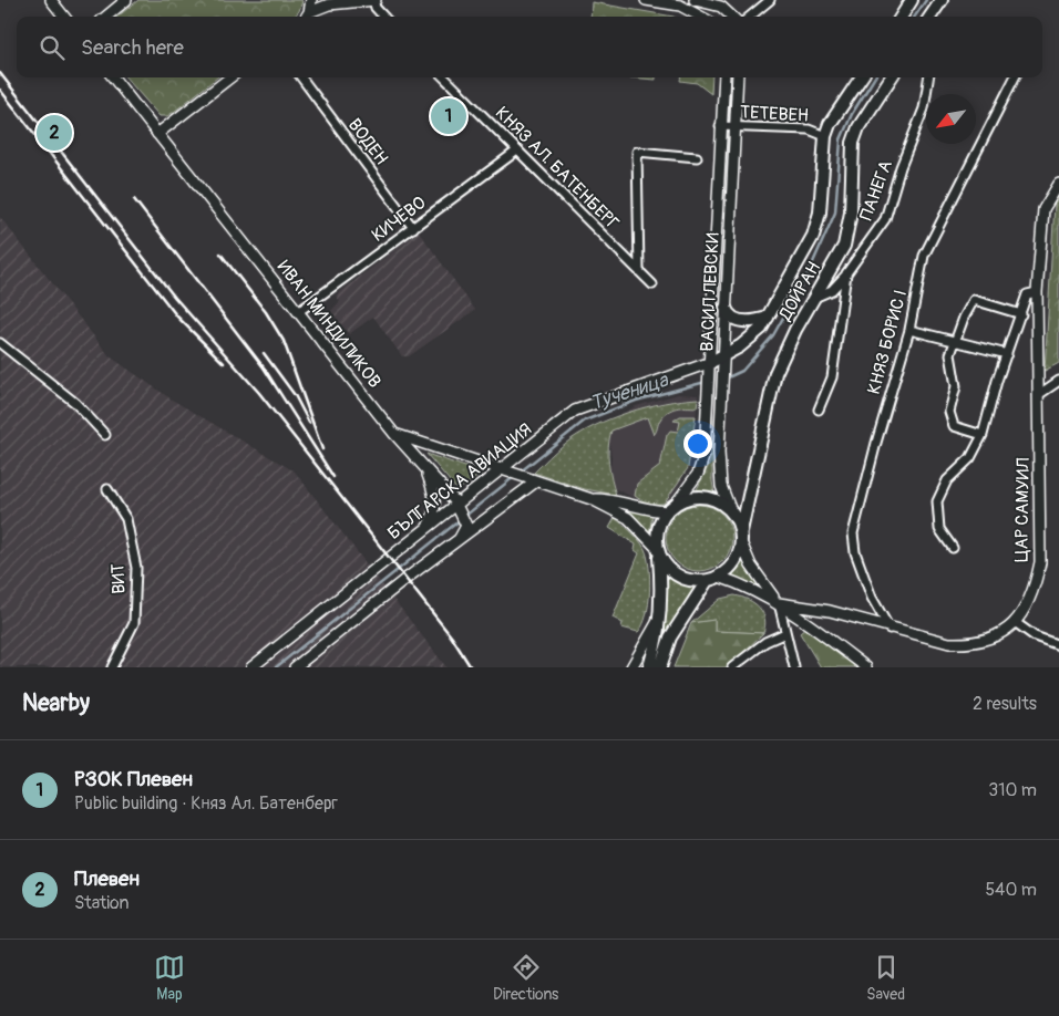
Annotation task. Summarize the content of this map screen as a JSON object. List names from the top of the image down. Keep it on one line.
{"streets":{"main road":["ДОЙРАН"],"street":["ТЕТЕВЕН","ВОДЕН","КНЯЗ АЛ. БАТЕНБЕРГ","ПАНЕГА","КИЧЕВО","ВАСИЛ ЛЕВСКИ","ИВАН МИНДИЛИКОВ","КНЯЗ БОРИС I","БЪЛГАРСКА АВИАЦИЯ","ЦАР САМУИЛ","ВИТ"]},"crossings":[["ТЕТЕВЕН","ДОЙРАН"],["ТЕТЕВЕН","ВАСИЛ ЛЕВСКИ"],["ВОДЕН","КИЧЕВО"],["КНЯЗ АЛ. БАТЕНБЕРГ","КИЧЕВО"],["КИЧЕВО","ИВАН МИНДИЛИКОВ"],["ДОЙРАН","ВАСИЛ ЛЕВСКИ"],["ДОЙРАН","БЪЛГАРСКА АВИАЦИЯ"],["ВАСИЛ ЛЕВСКИ","БЪЛГАРСКА АВИАЦИЯ"],["ИВАН МИНДИЛИКОВ","БЪЛГАРСКА АВИАЦИЯ"],["КНЯЗ БОРИС I","ЦАР САМУИЛ"]],"water":["Тученица"],"north":"bottom left","page":{"search":"Search here","pins":["1","2"],"heading":["Nearby","2 results"],"list":[{"mark":"1","name":"РЗОК Плевен","note":"Public building · Княз Ал. Батенберг","value":"310 m"},{"mark":"2","name":"Плевен","note":"Station","value":"540 m"}],"nav":["Map","Directions","Saved"]}}
